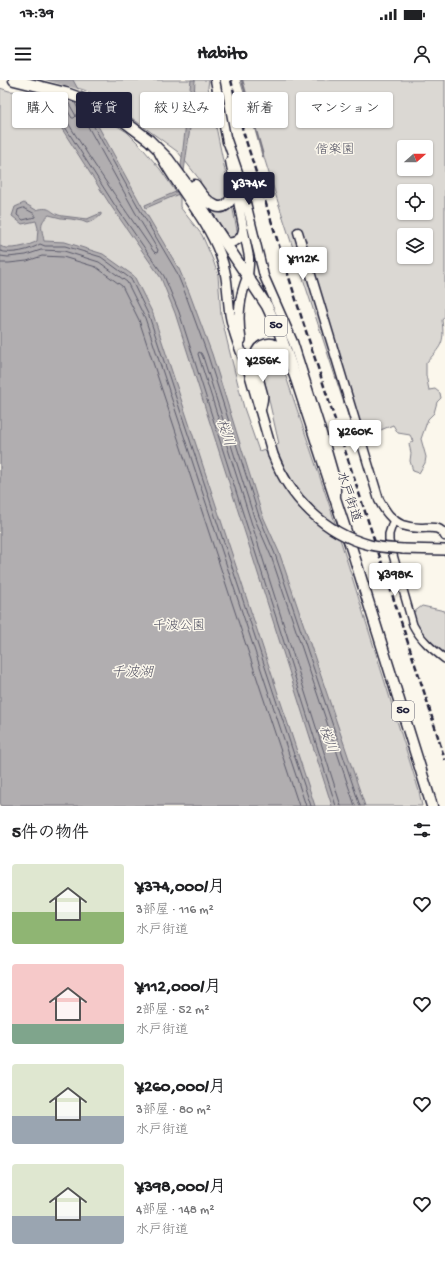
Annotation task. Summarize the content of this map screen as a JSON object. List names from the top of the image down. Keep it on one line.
{"streets":{"main road":["50","水戸街道"]},"water":["桜川","千波湖"],"parks":["偕楽園","千波公園"],"north":"right","page":{"status":"17:39","header":"Habito","chip":["購入","賃貸","絞り込み","新着","マンション"],"price":["¥374K","¥112K","¥256K","¥260K","¥398K"],"heading":"5件の物件","list":[{"name":"¥374,000/月","note":"3部屋 · 116 m² · 水戸街道"},{"name":"¥112,000/月","note":"2部屋 · 52 m² · 水戸街道"},{"name":"¥260,000/月","note":"3部屋 · 80 m² · 水戸街道"},{"name":"¥398,000/月","note":"4部屋 · 148 m² · 水戸街道"}]}}
